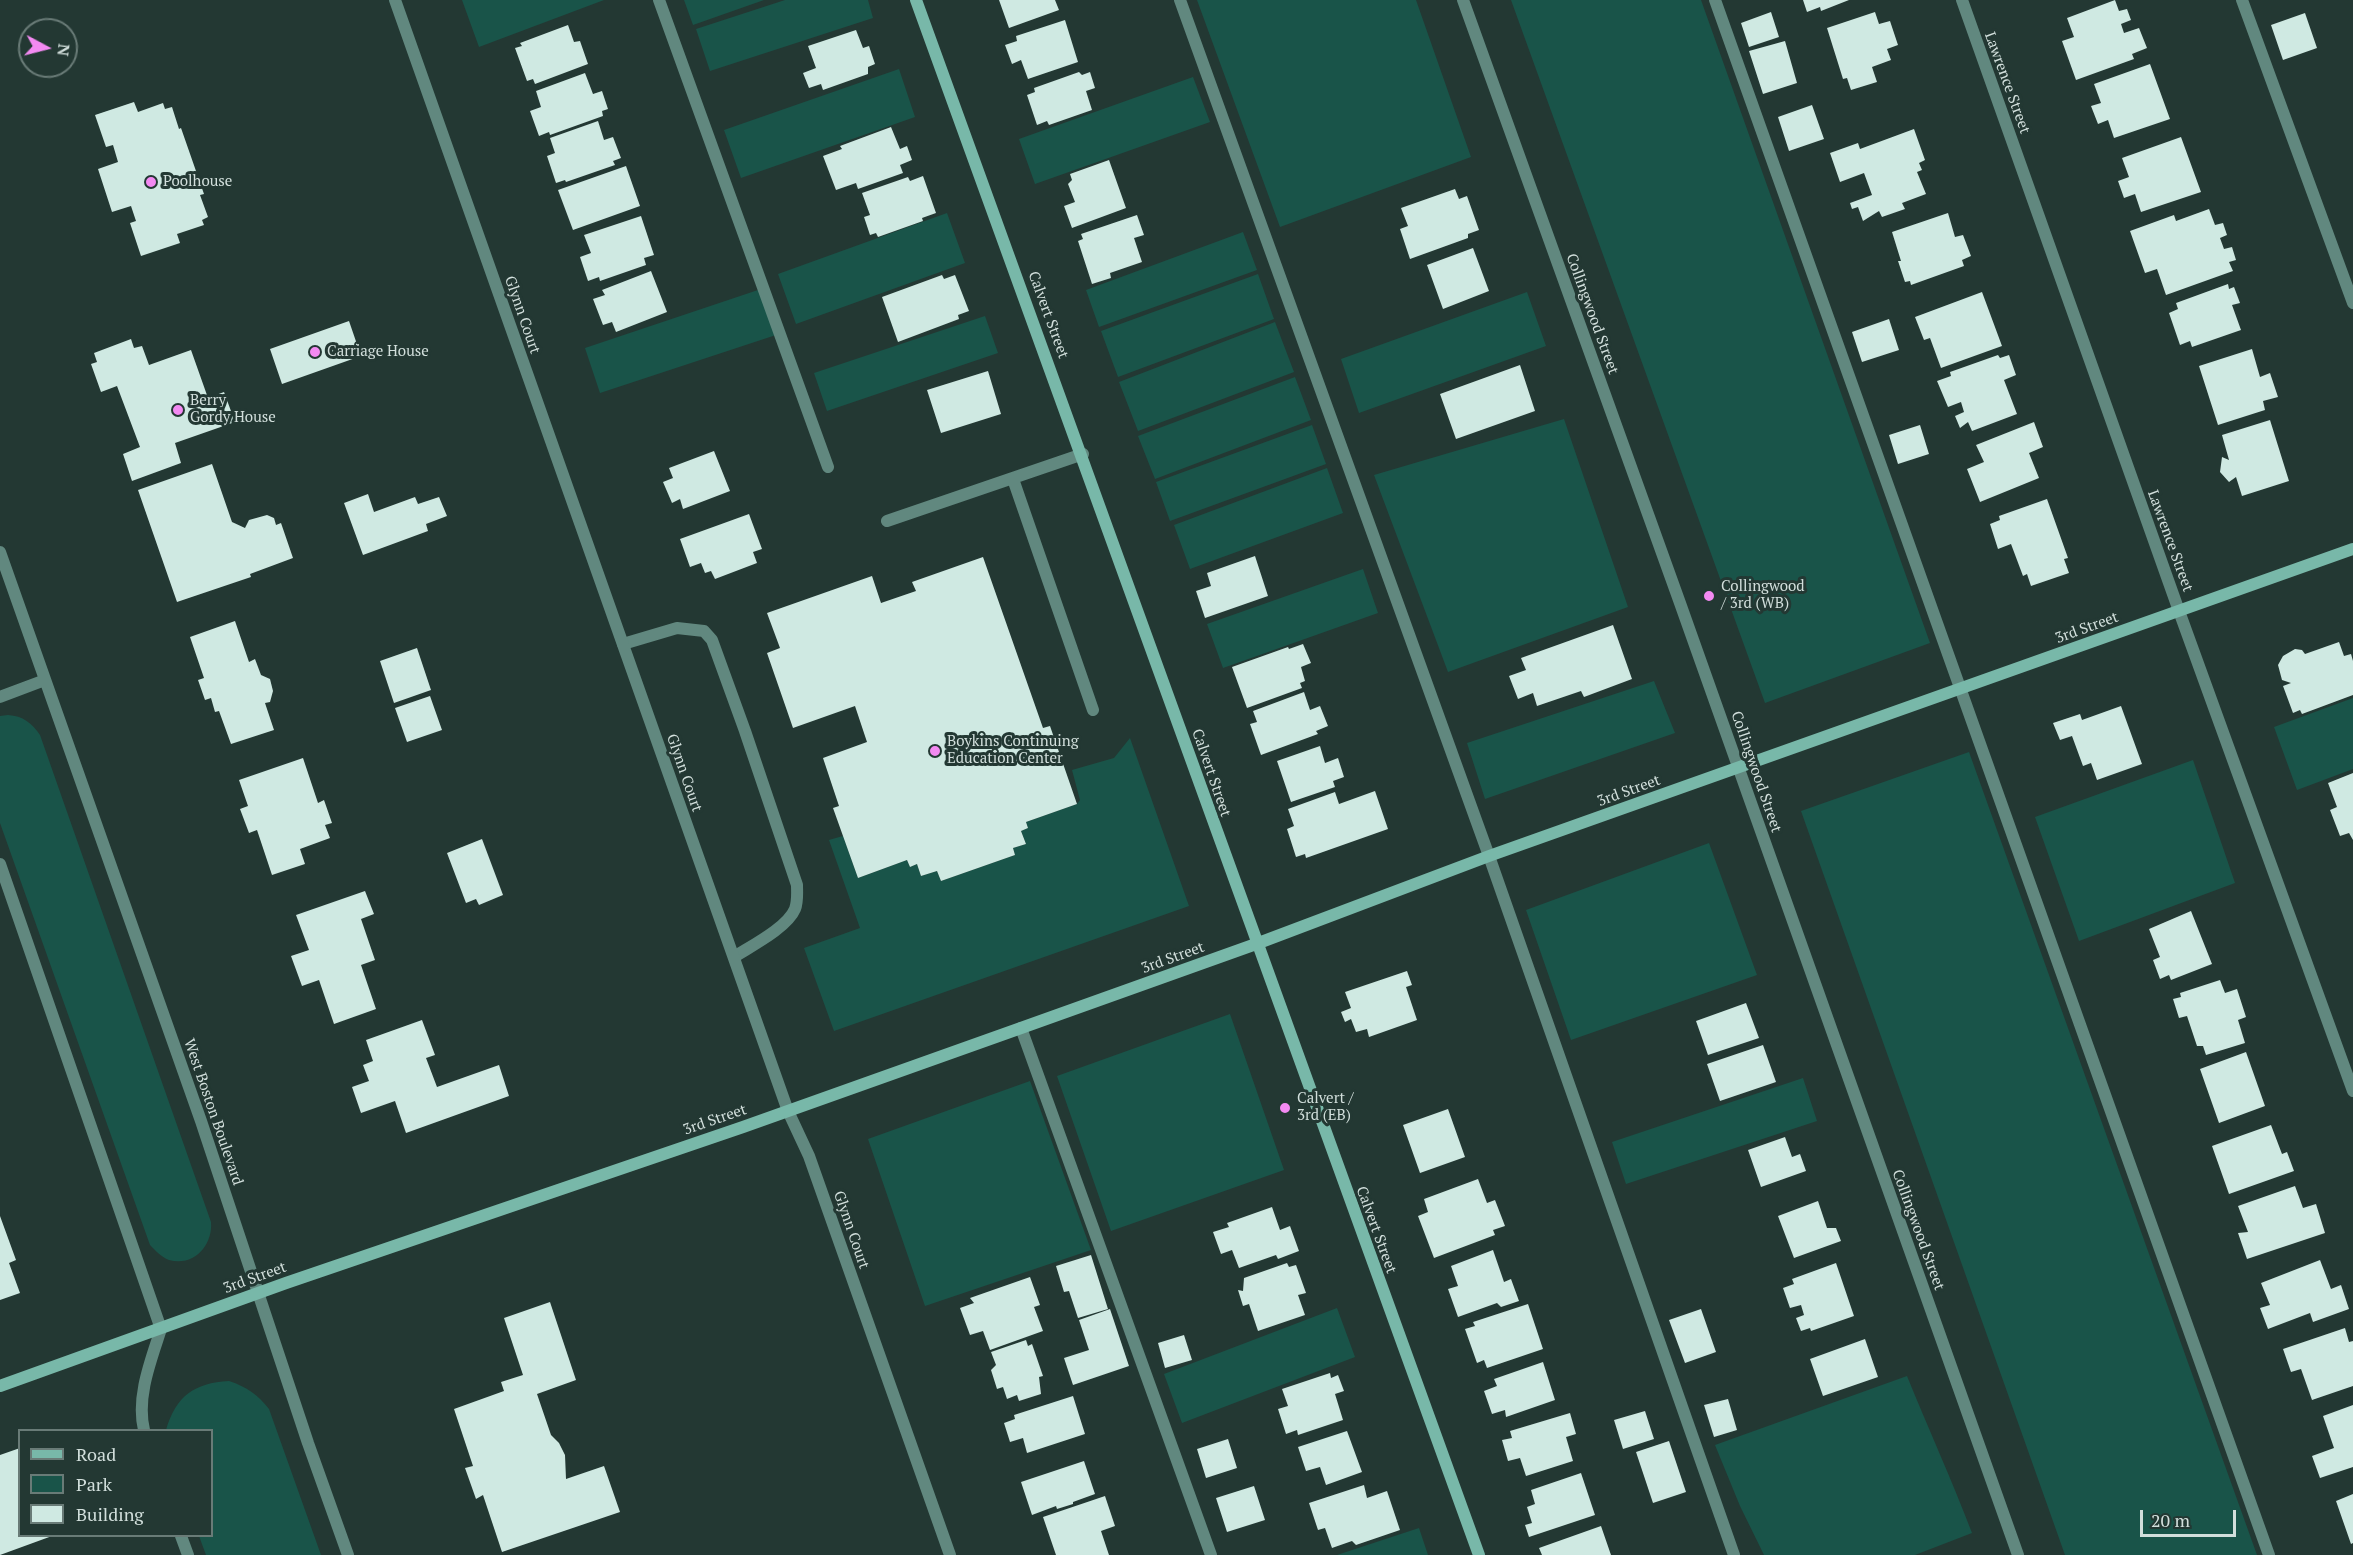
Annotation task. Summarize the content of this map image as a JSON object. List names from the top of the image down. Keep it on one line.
{"streets":{"street":["Lawrence Street","Collingwood Street","Glynn Court","Calvert Street","3rd Street","West Boston Boulevard"]},"crossings":[["Lawrence Street","3rd Street"],["Collingwood Street","3rd Street"],["Glynn Court","3rd Street"],["Calvert Street","3rd Street"],["3rd Street","West Boston Boulevard"]],"places":["Poolhouse","Carriage House","Berry Gordy House","Collingwood / 3rd (WB)","Boykins Continuing Education Center","Calvert / 3rd (EB)"],"legend":["Road","Park","Building"],"scale_bar":"20 m","north":"right"}
